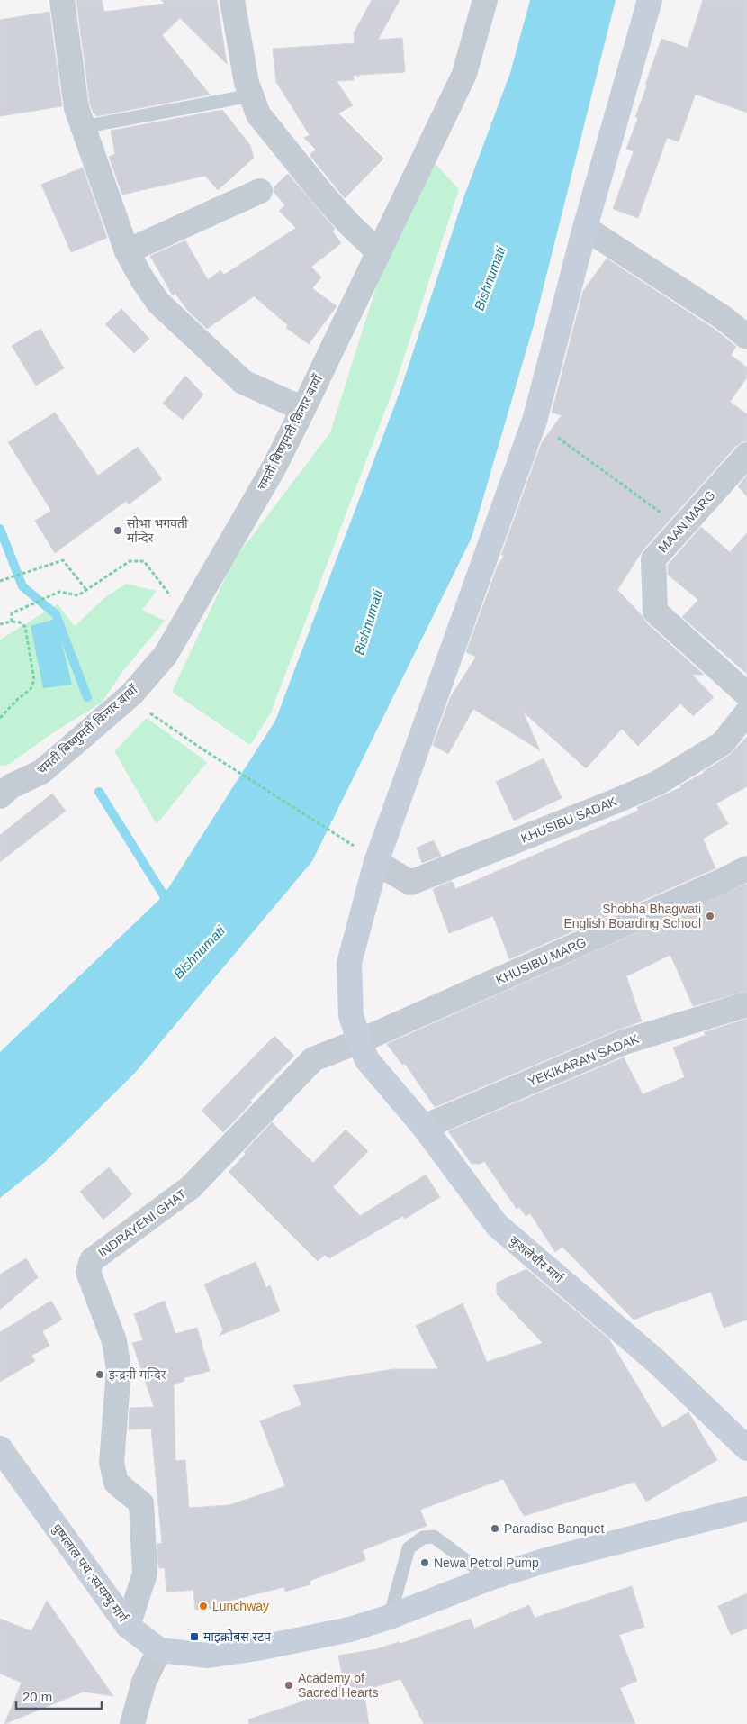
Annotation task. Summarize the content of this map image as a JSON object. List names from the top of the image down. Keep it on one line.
{"streets":{"main road":["कुशलेचौर मार्ग","पुष्पलाल पथ ;स्वयम्भु मार्ग"],"street":["चमती बिष्णुमती किनार बायाँ","MAAN MARG","KHUSIBU SADAK","KHUSIBU MARG","YEKIKARAN SADAK","INDRAYENI GHAT"]},"crossings":[["KHUSIBU SADAK","कुशलेचौर मार्ग"],["KHUSIBU MARG","INDRAYENI GHAT"],["KHUSIBU MARG","कुशलेचौर मार्ग"],["YEKIKARAN SADAK","कुशलेचौर मार्ग"],["INDRAYENI GHAT","कुशलेचौर मार्ग"],["INDRAYENI GHAT","पुष्पलाल पथ ;स्वयम्भु मार्ग"]],"water":["Bishnumati"],"places":{"other":["सोभा भगवती मन्दिर","Shobha Bhagwati English Boarding School","इन्द्रनी मन्दिर","Paradise Banquet","Newa Petrol Pump","Lunchway","Academy of Sacred Hearts"],"transit":["माइक्रोबस स्टप"]},"scale_bar":"20 m"}
